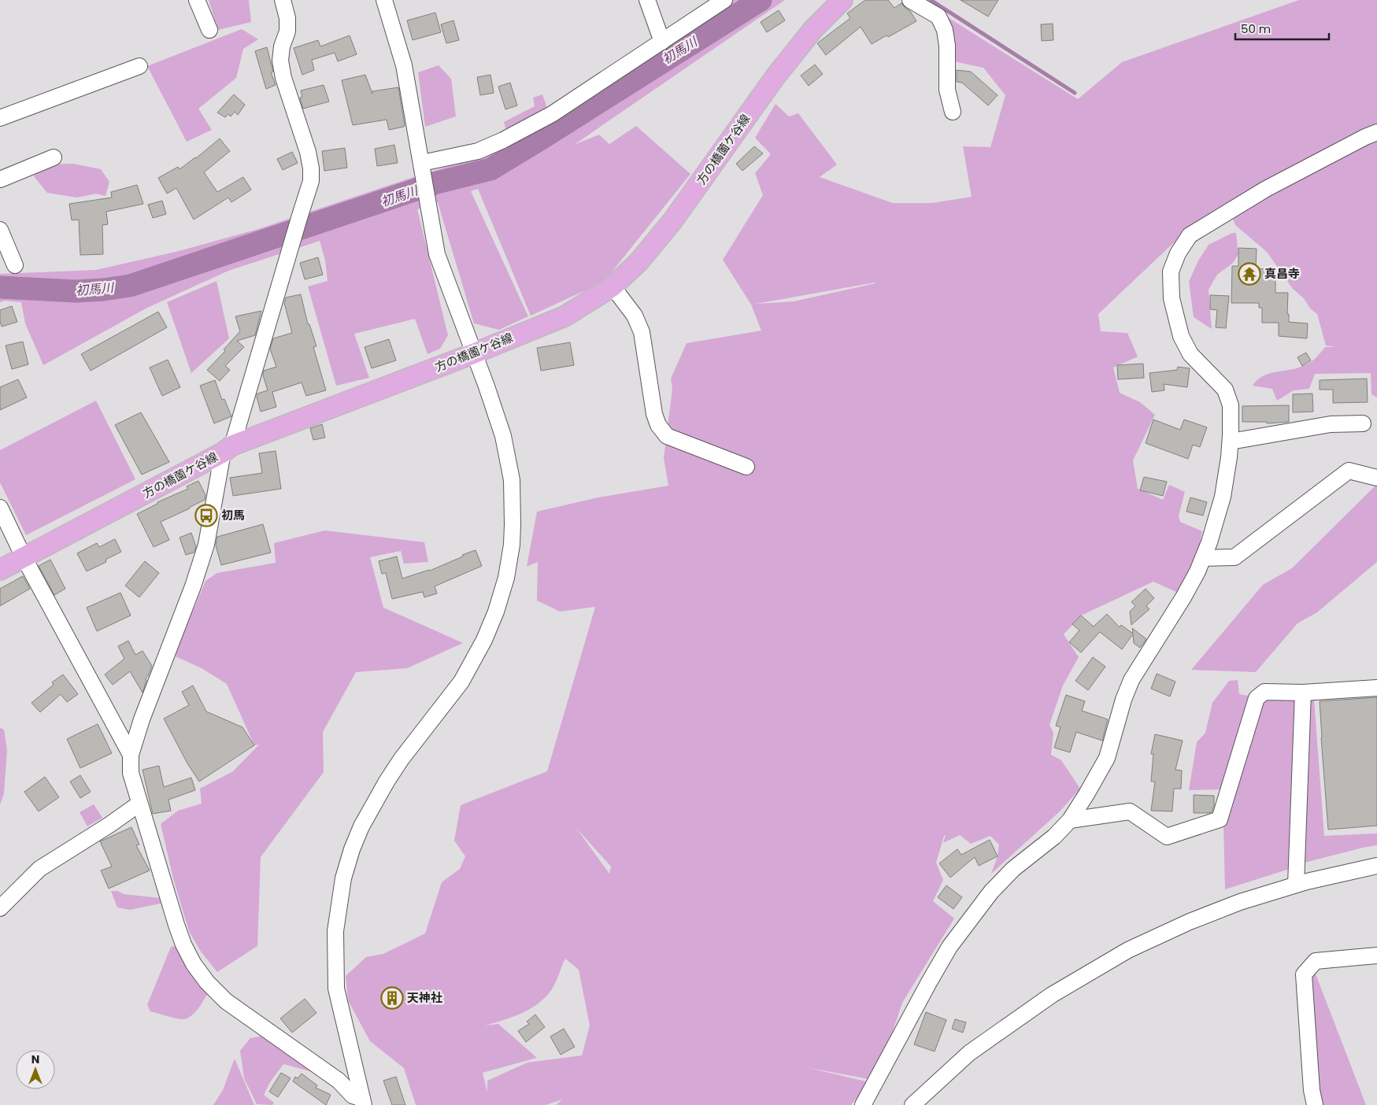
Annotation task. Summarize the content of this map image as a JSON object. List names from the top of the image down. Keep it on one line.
{"streets":{"main road":["方の橋薗ケ谷線"]},"water":["初馬川"],"places":{"temple":["真昌寺"],"bus stop":["初馬"],"building":["天神社"]},"scale_bar":"50 m","north":"top"}
